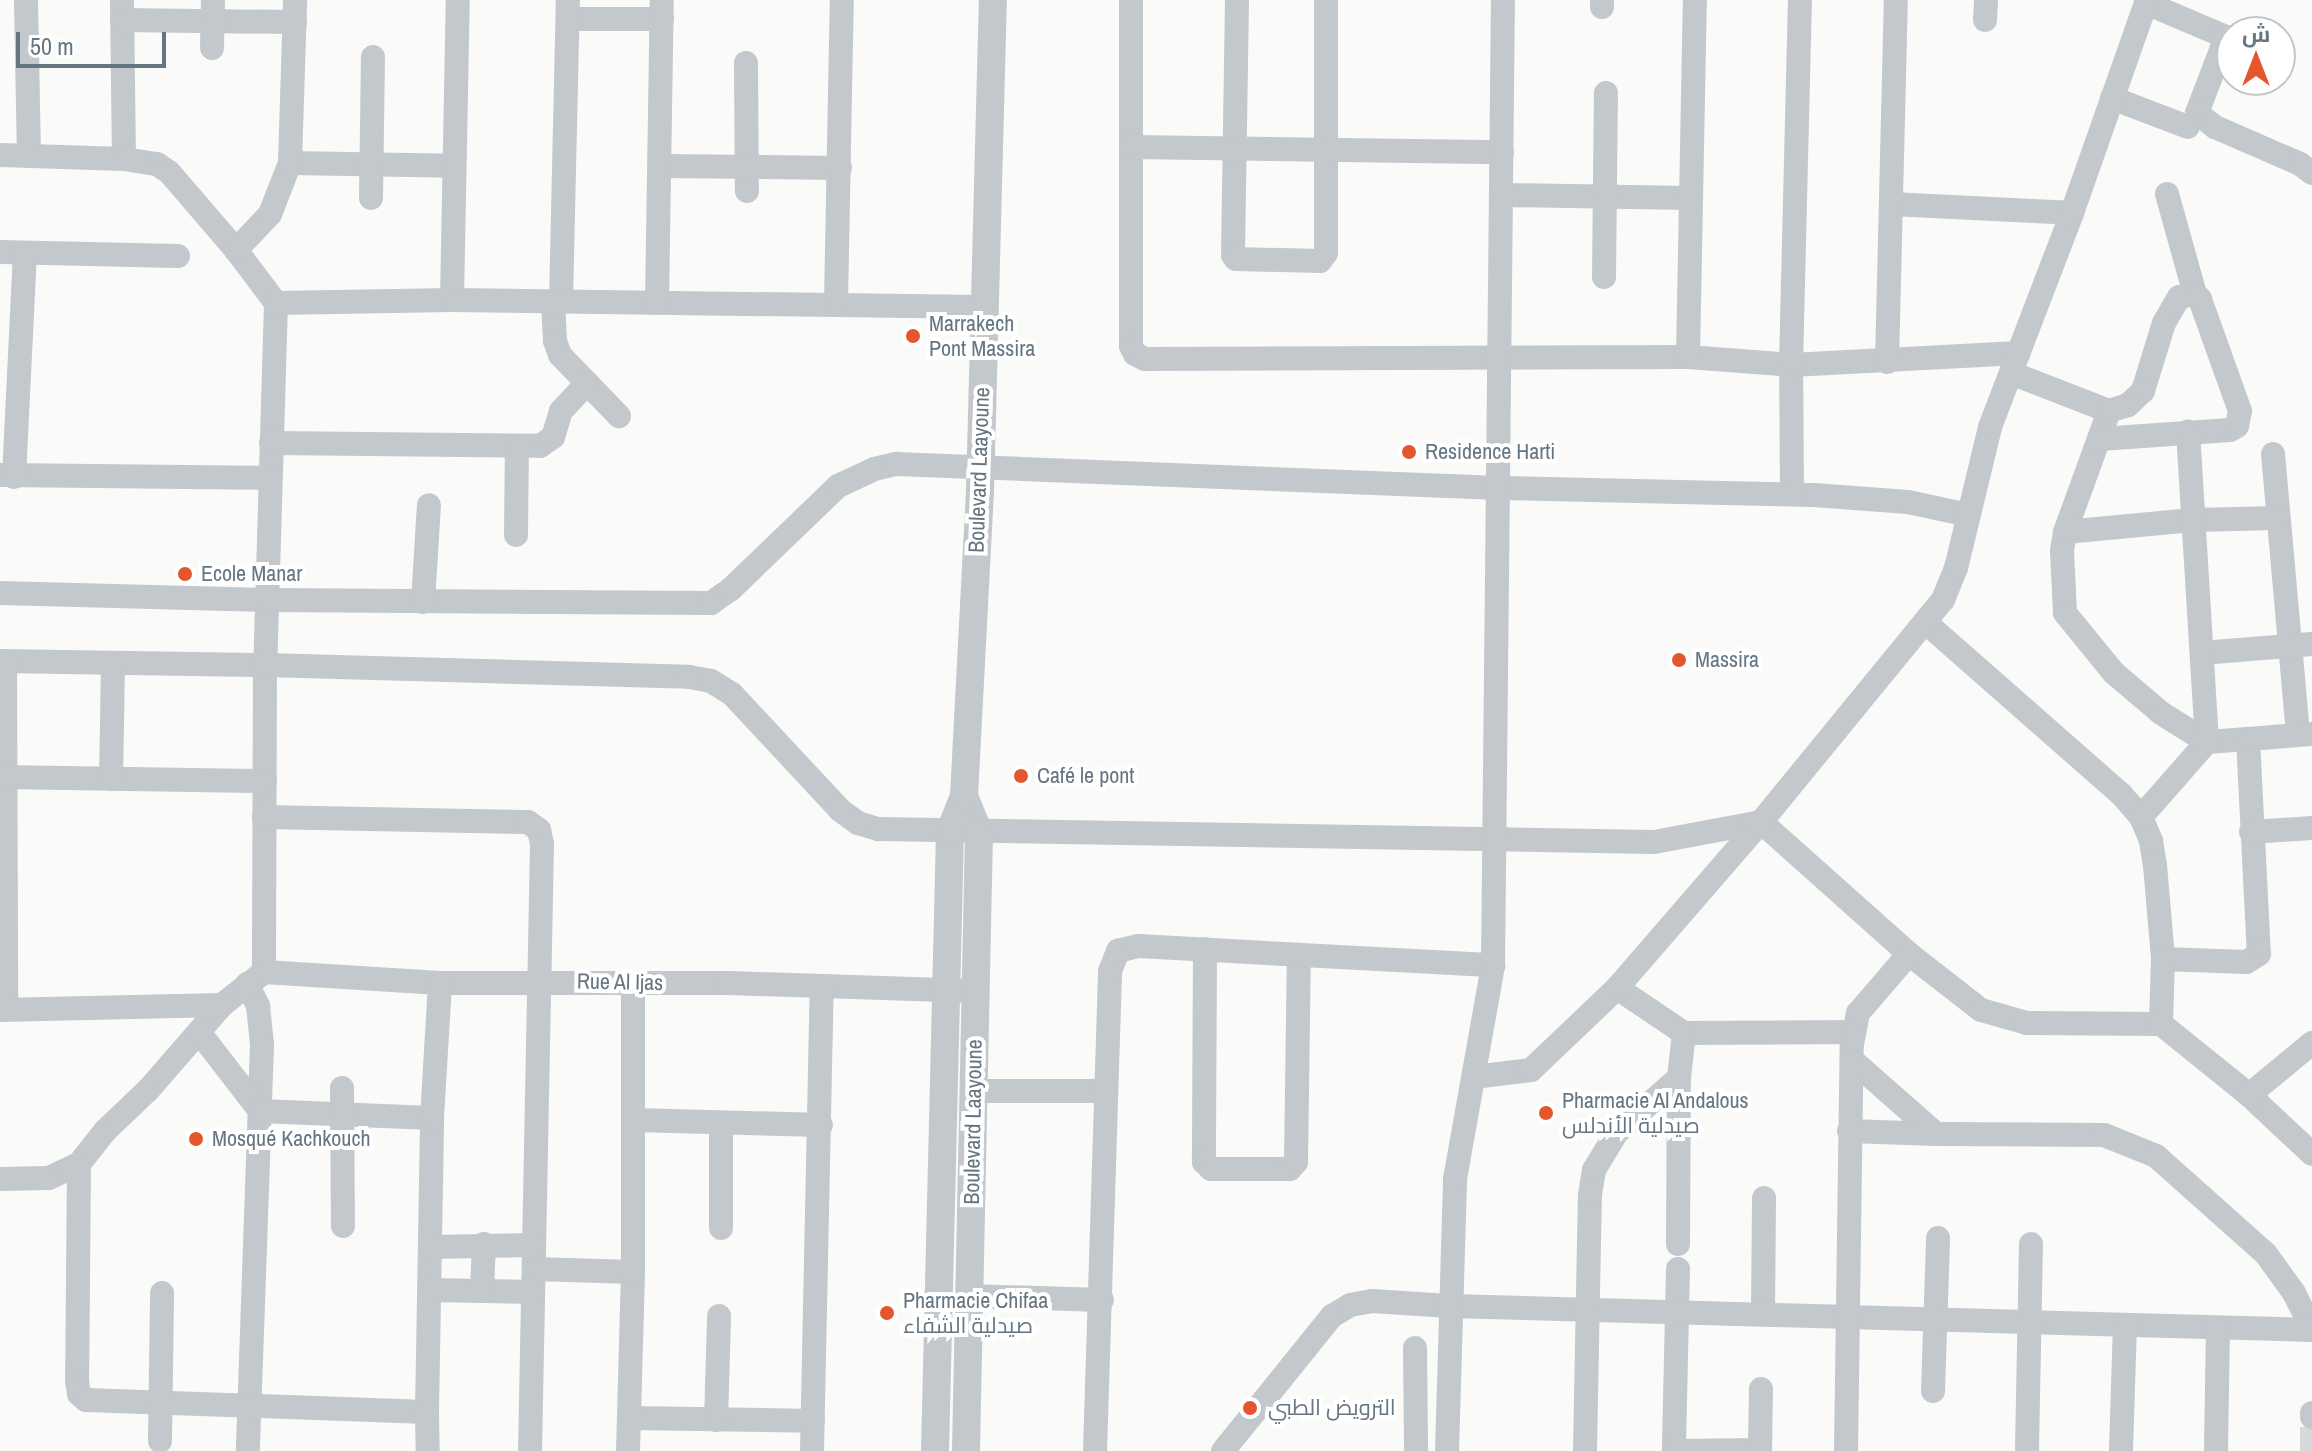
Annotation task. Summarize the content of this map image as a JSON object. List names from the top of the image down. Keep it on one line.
{"streets":{"street":["Boulevard Laayoune","Rue Al Ijas"]},"crossings":[["Boulevard Laayoune","Rue Al Ijas"]],"places":["Marrakech Pont Massira","Residence Harti","Ecole Manar","Massira","Café le pont","Pharmacie Al Andalous صيدلية الأندلس","Mosqué Kachkouch","Pharmacie Chifaa صيدلية الشفاء","الترويض الطبي"],"scale_bar":"50 m","north":"top"}
